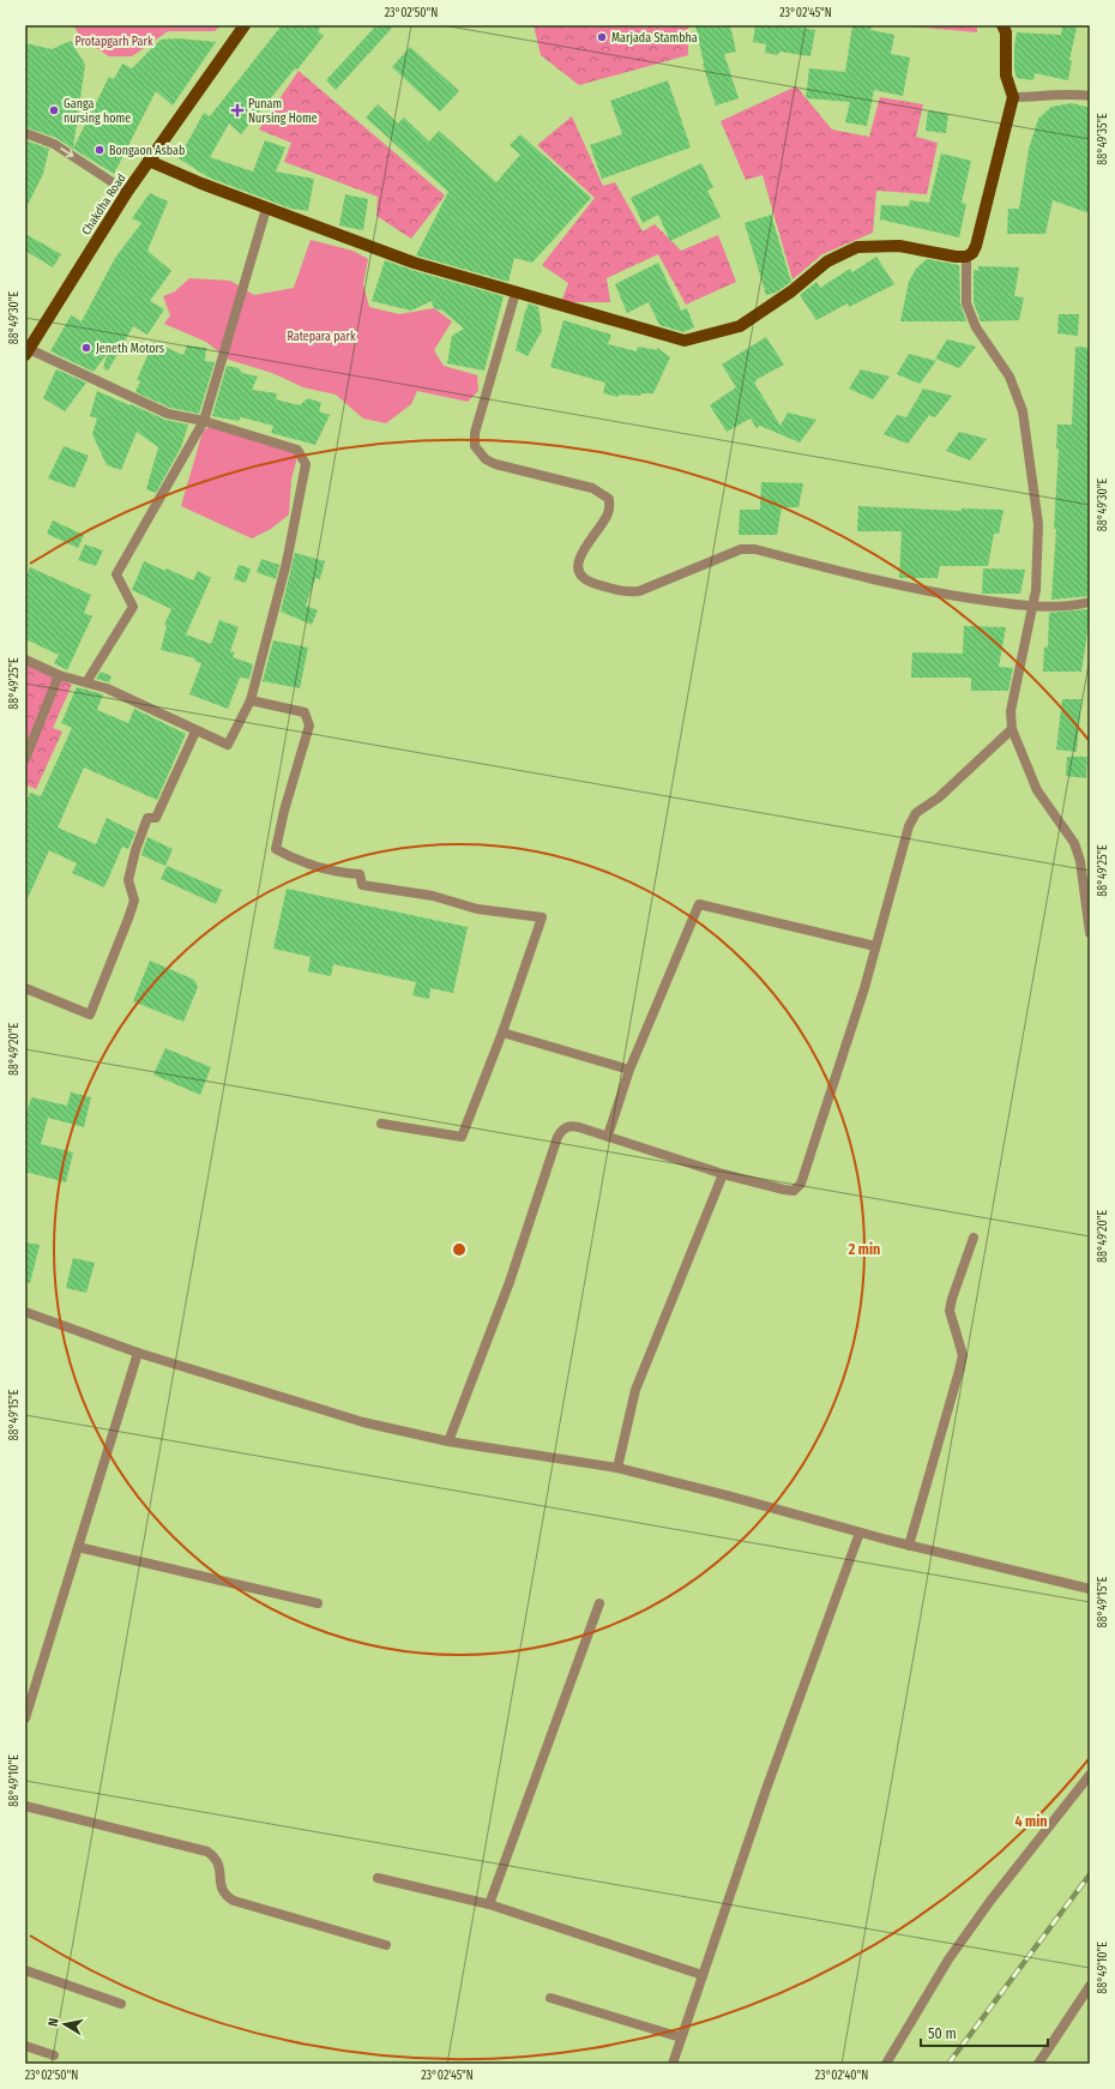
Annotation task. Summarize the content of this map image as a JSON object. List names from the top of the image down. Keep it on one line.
{"streets":{"main road":["Chakdha Road"]},"parks":["Protapgarh Park","Ratepara park"],"places":{"other":["Marjada Stambha","Ganga nursing home","Bongaon Asbab","Jeneth Motors"],"health":["Punam Nursing Home"]},"scale_bar":"50 m","north":"left","coordinates":["23°02'50\"N","23°02'45\"N","88°49'35\"E","88°49'30\"E","88°49'25\"E","88°49'20\"E","88°49'15\"E","88°49'10\"E","23°02'40\"N"],"rings":["2 min","4 min"]}
